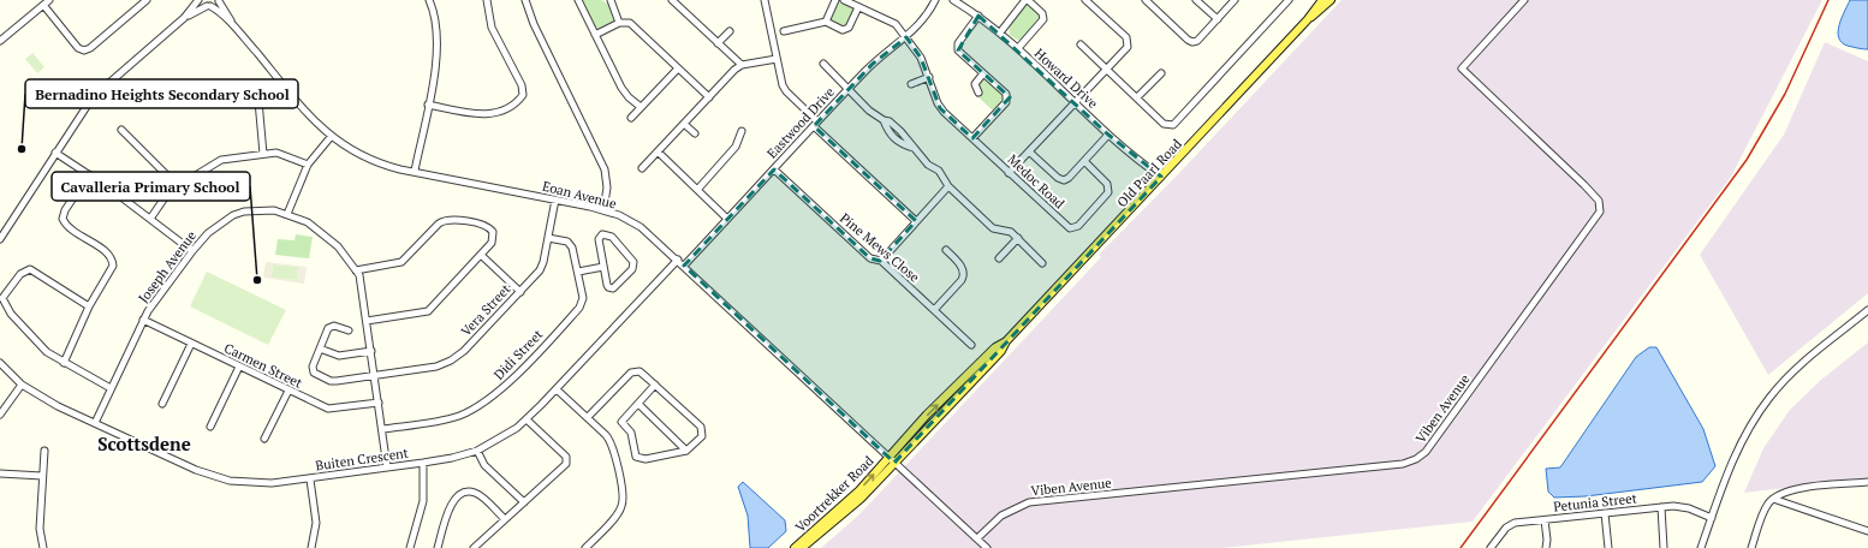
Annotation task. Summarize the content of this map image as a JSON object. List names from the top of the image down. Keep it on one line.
{"streets":{"main road":["Old Paarl Road","Voortrekker Road"],"street":["Howard Drive","Eastwood Drive","Medoc Road","Eoan Avenue","Pine Mews Close","Joseph Avenue","Vera Street","Didi Street","Carmen Street","Viben Avenue","Buiten Crescent","Petunia Street"]},"crossings":[["Howard Drive","Old Paarl Road"],["Eastwood Drive","Medoc Road"],["Eastwood Drive","Eoan Avenue"],["Eastwood Drive","Pine Mews Close"],["Old Paarl Road","Eoan Avenue"],["Old Paarl Road","Voortrekker Road"],["Eoan Avenue","Vera Street"],["Eoan Avenue","Viben Avenue"],["Eoan Avenue","Buiten Crescent"],["Eoan Avenue","Voortrekker Road"],["Joseph Avenue","Vera Street"],["Joseph Avenue","Didi Street"],["Joseph Avenue","Carmen Street"],["Joseph Avenue","Buiten Crescent"],["Vera Street","Didi Street"]],"districts":["Scottsdene"],"places":["Bernadino Heights Secondary School","Cavalleria Primary School"]}
